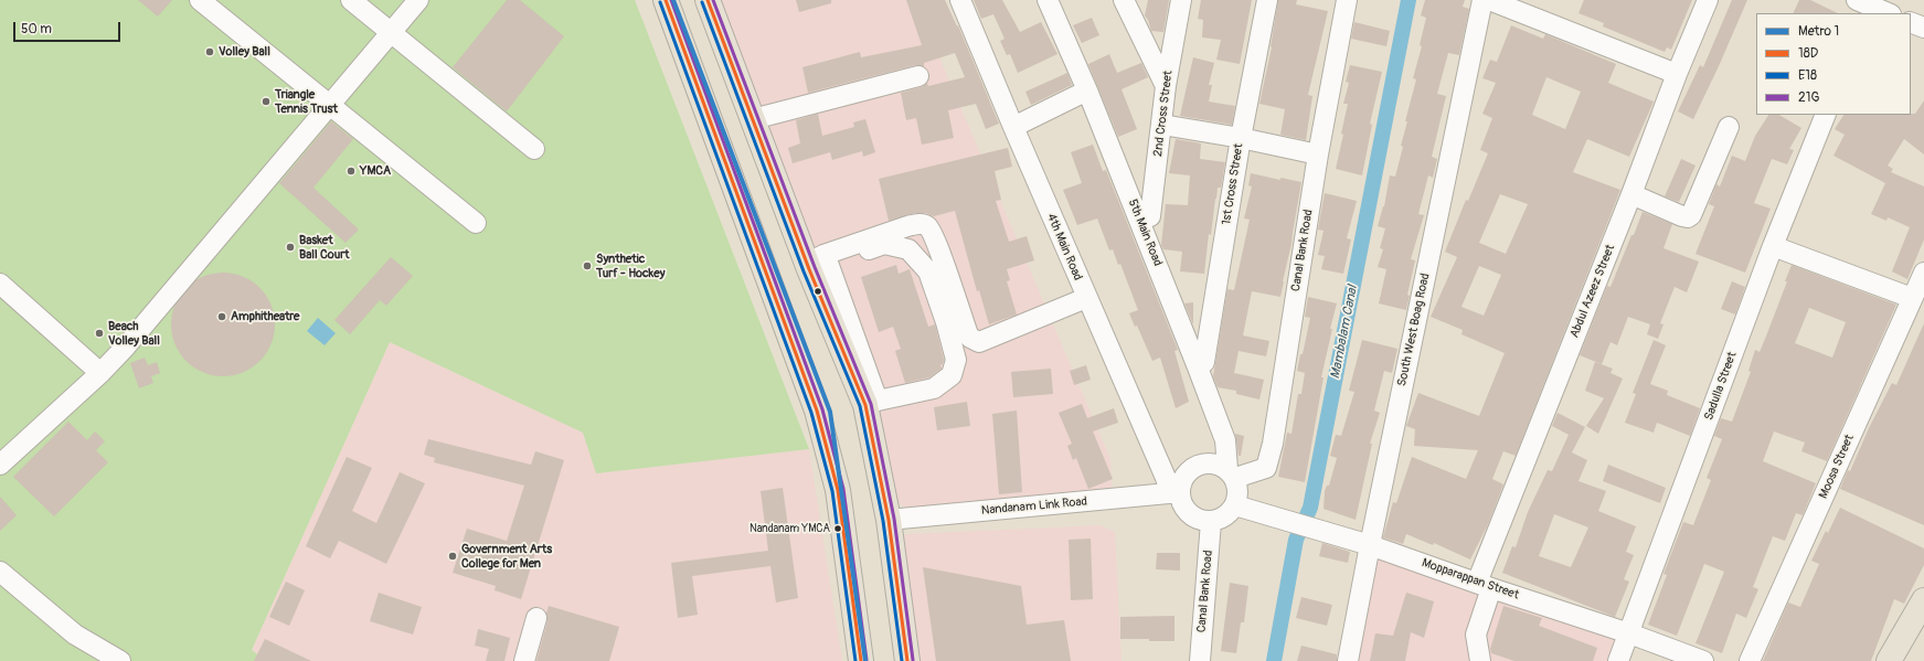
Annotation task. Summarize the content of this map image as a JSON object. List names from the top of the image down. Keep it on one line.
{"streets":{"street":["2nd Cross Street","1st Cross Street","5th Main Road","4th Main Road","Canal Bank Road","Abdul Azeez Street","South West Boag Road","Sadulla Street","Moosa Street","Nandanam Link Road","Mopparappan Street"]},"crossings":[["2nd Cross Street","5th Main Road"],["1st Cross Street","5th Main Road"],["5th Main Road","4th Main Road"],["5th Main Road","Canal Bank Road"],["5th Main Road","Nandanam Link Road"],["5th Main Road","Mopparappan Street"],["4th Main Road","Canal Bank Road"],["4th Main Road","Nandanam Link Road"],["4th Main Road","Mopparappan Street"],["Canal Bank Road","Nandanam Link Road"],["Canal Bank Road","Mopparappan Street"],["Abdul Azeez Street","Mopparappan Street"],["South West Boag Road","Mopparappan Street"],["Sadulla Street","Mopparappan Street"],["Nandanam Link Road","Mopparappan Street"]],"water":["Mambalam Canal"],"places":["Volley Ball","Triangle Tennis Trust","YMCA","Basket Ball Court","Synthetic Turf - Hockey","Amphitheatre","Beach Volley Ball","Nandanam YMCA","Government Arts College for Men"],"lines":["metro line 1","transit line 18D","transit line 21G","transit line E18"],"legend":["Metro 1","18D","E18","21G"],"scale_bar":"50 m"}
